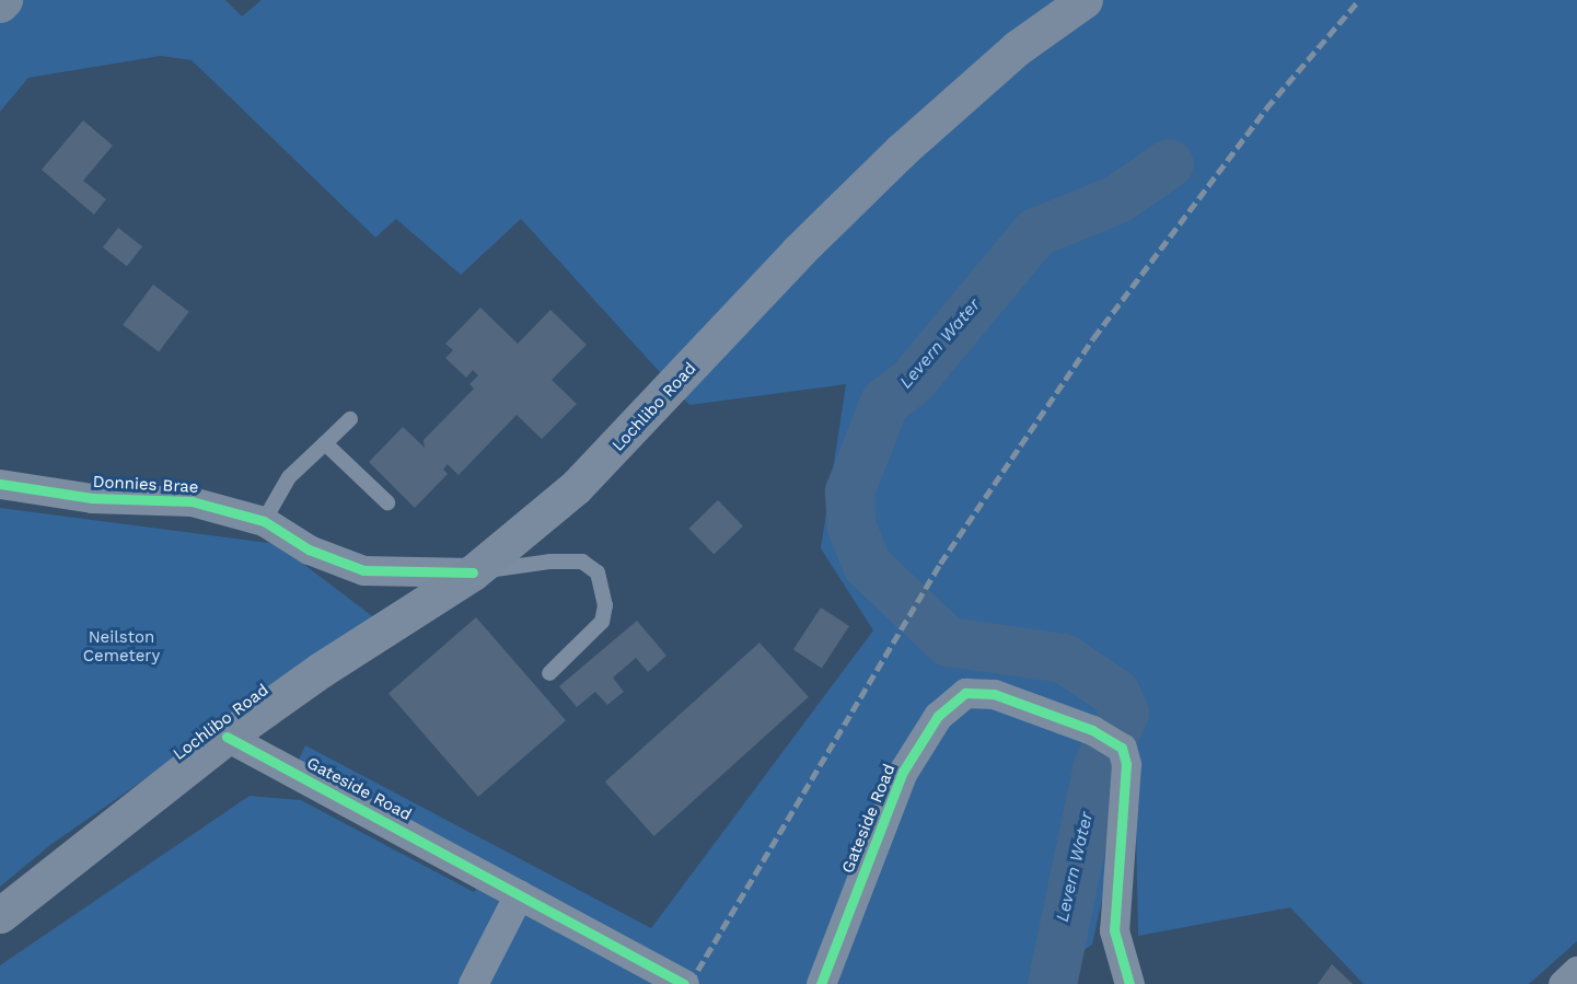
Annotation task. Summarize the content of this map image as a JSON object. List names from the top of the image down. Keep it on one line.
{"streets":{"main road":["Lochlibo Road"],"street":["Donnies Brae","Gateside Road"]},"crossings":[["Lochlibo Road","Donnies Brae"],["Lochlibo Road","Gateside Road"]],"water":["Levern Water"],"parks":["Neilston Cemetery"]}
